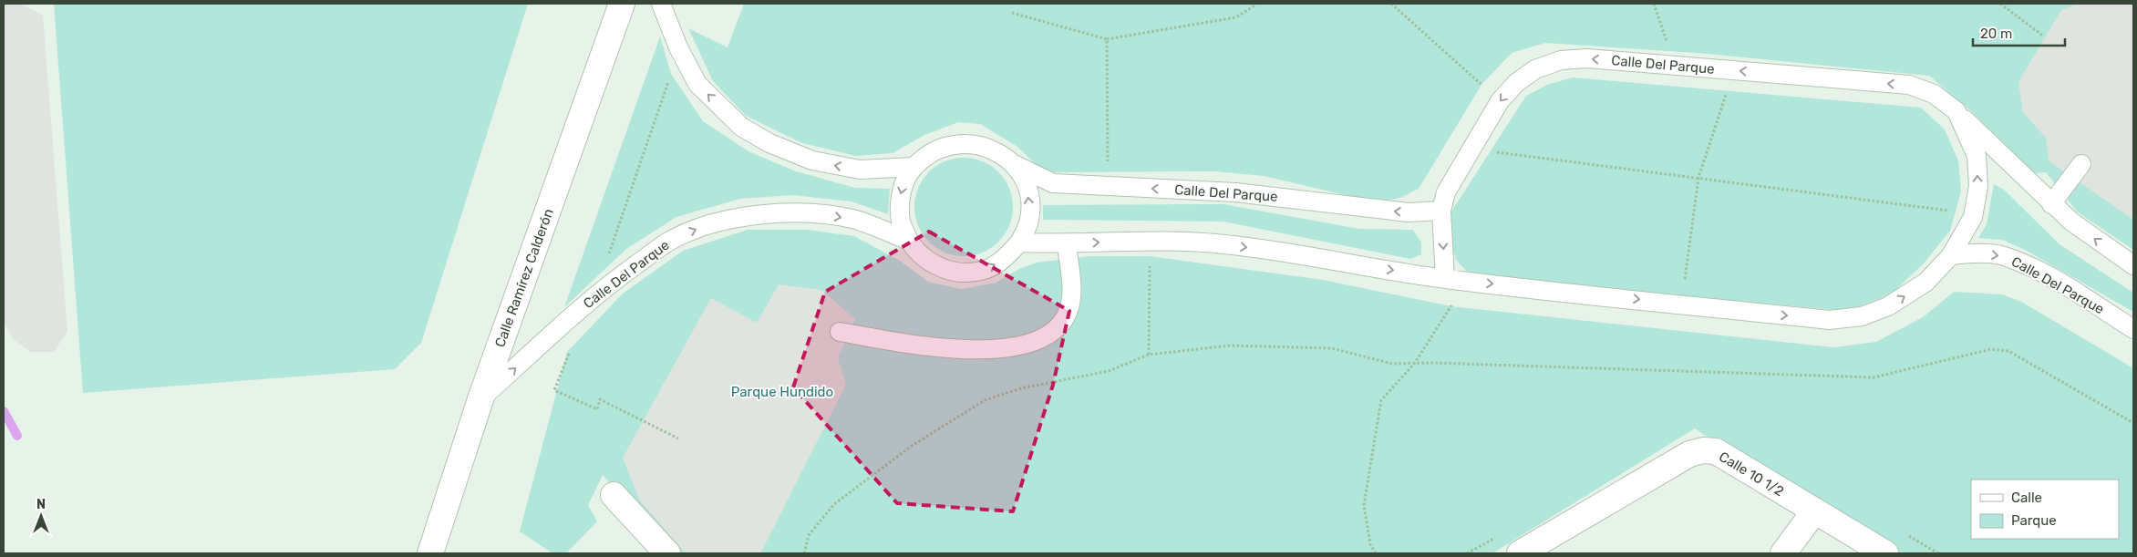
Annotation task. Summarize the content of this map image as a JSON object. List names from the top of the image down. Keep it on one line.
{"streets":{"street":["Calle Ramírez Calderón","Calle 10 1/2"],"lane":["Calle Del Parque"]},"crossings":[["Calle Del Parque","Calle Ramírez Calderón"]],"parks":["Parque Hundido"],"legend":["Calle","Parque"],"scale_bar":"20 m","north":"top"}
